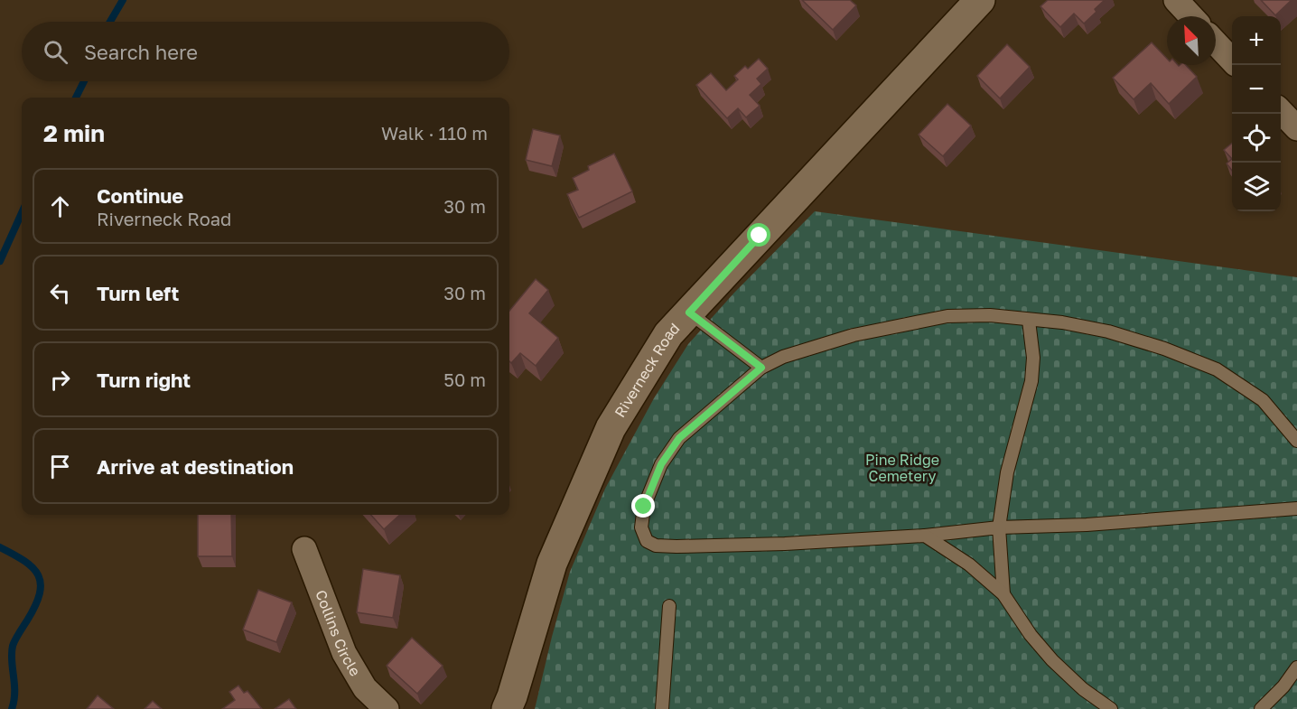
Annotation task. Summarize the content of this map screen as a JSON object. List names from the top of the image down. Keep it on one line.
{"streets":{"main road":["Riverneck Road"],"street":["Collins Circle"]},"parks":["Pine Ridge Cemetery"],"north":"top left","page":{"map_buttons":["+","−"],"search":"Search here","heading":["2 min","Walk · 110 m"],"list":[["Continue","Riverneck Road","30 m"],["Turn left","30 m"],["Turn right","50 m"],"Arrive at destination"]}}
